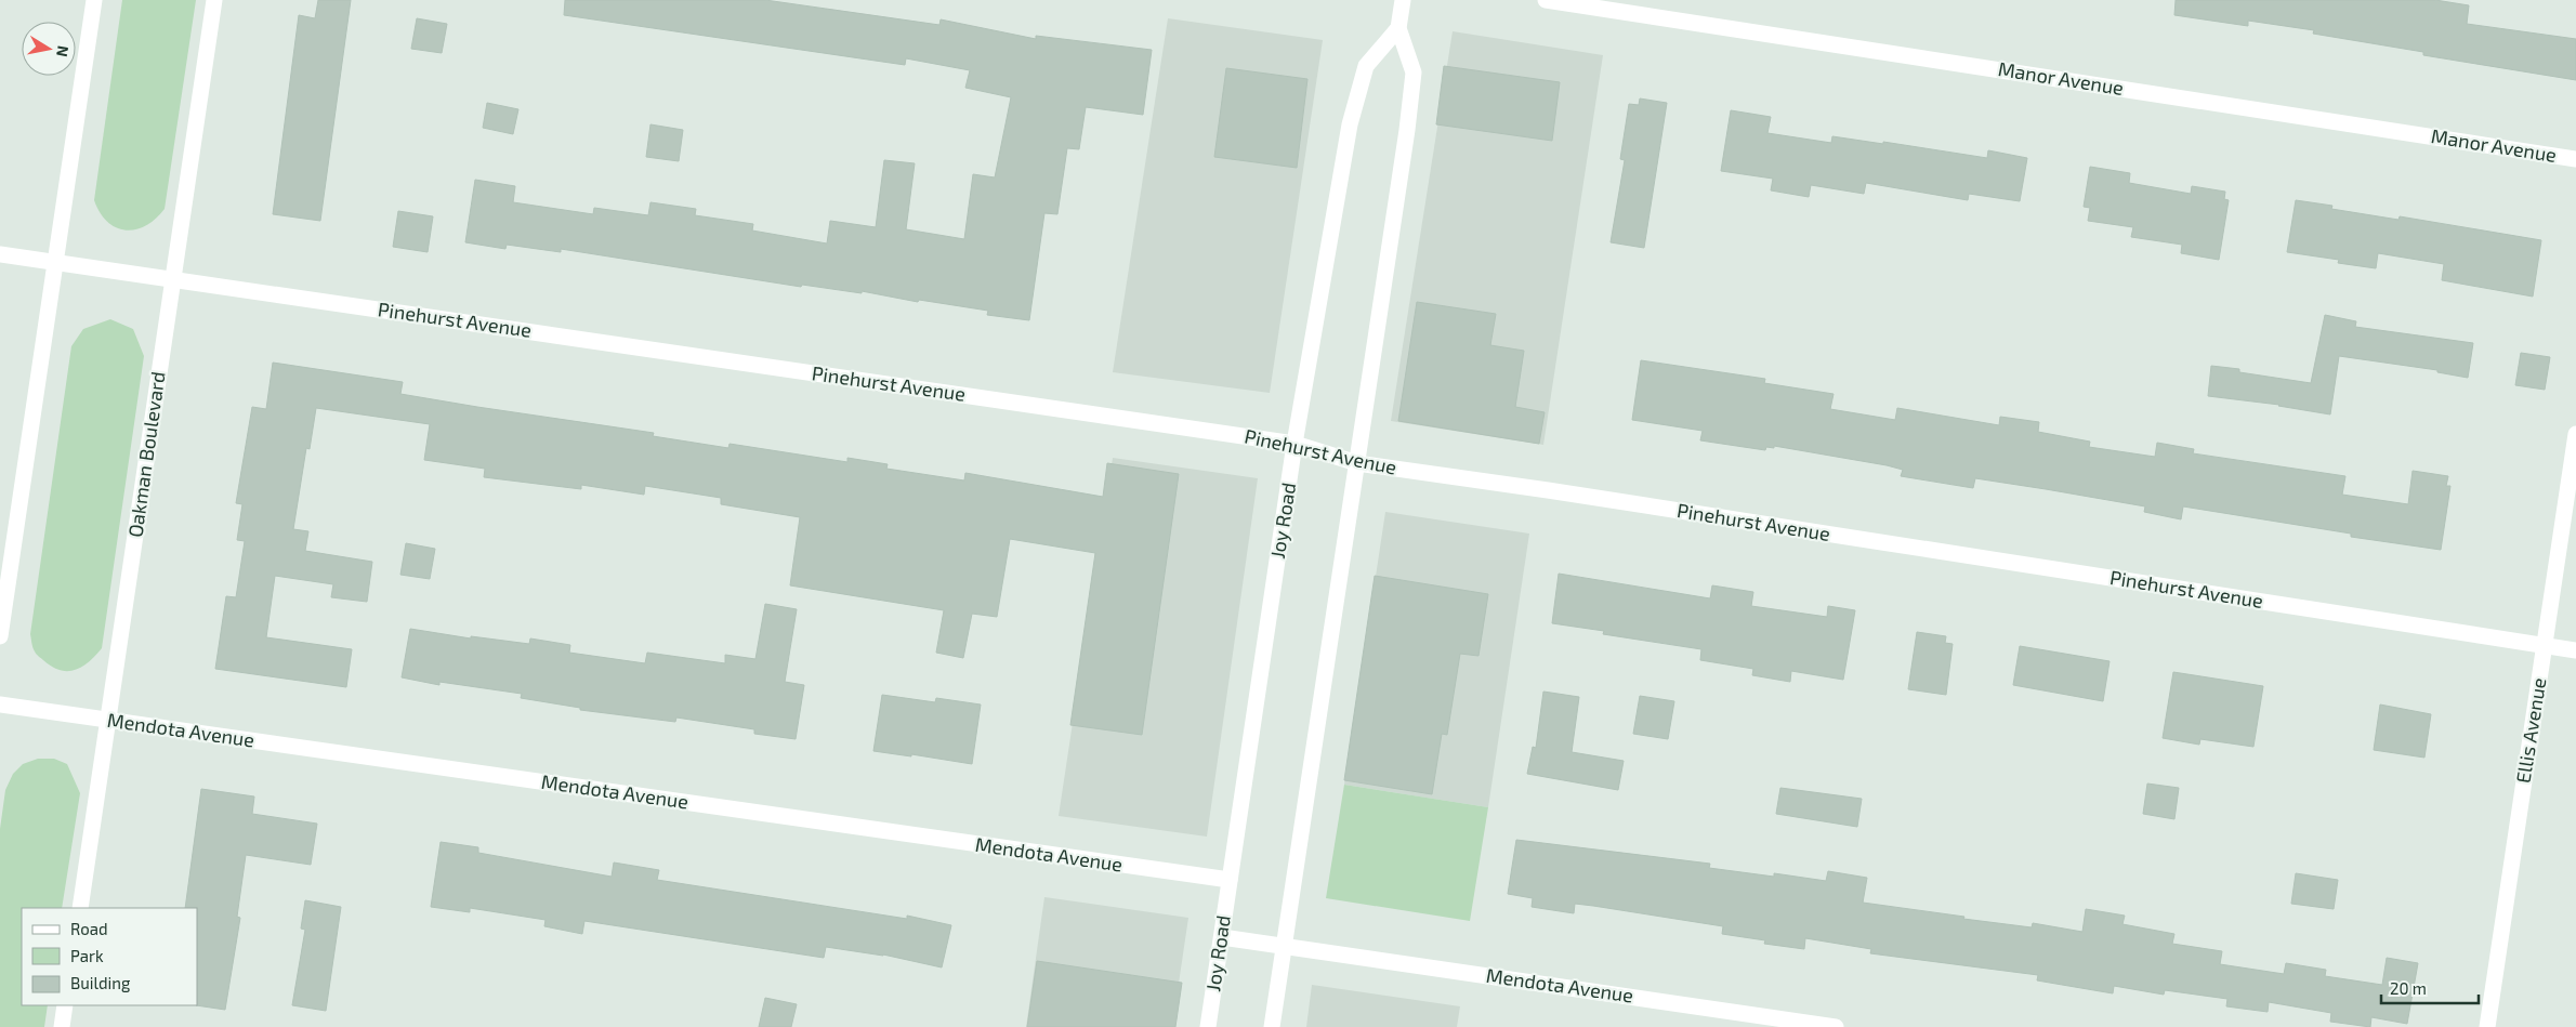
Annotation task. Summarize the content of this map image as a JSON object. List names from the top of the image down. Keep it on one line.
{"streets":{"street":["Manor Avenue","Pinehurst Avenue","Oakman Boulevard","Joy Road","Mendota Avenue","Ellis Avenue"]},"crossings":[["Pinehurst Avenue","Oakman Boulevard"],["Pinehurst Avenue","Joy Road"],["Pinehurst Avenue","Ellis Avenue"],["Oakman Boulevard","Mendota Avenue"],["Joy Road","Mendota Avenue"]],"legend":["Road","Park","Building"],"scale_bar":"20 m","north":"right"}
